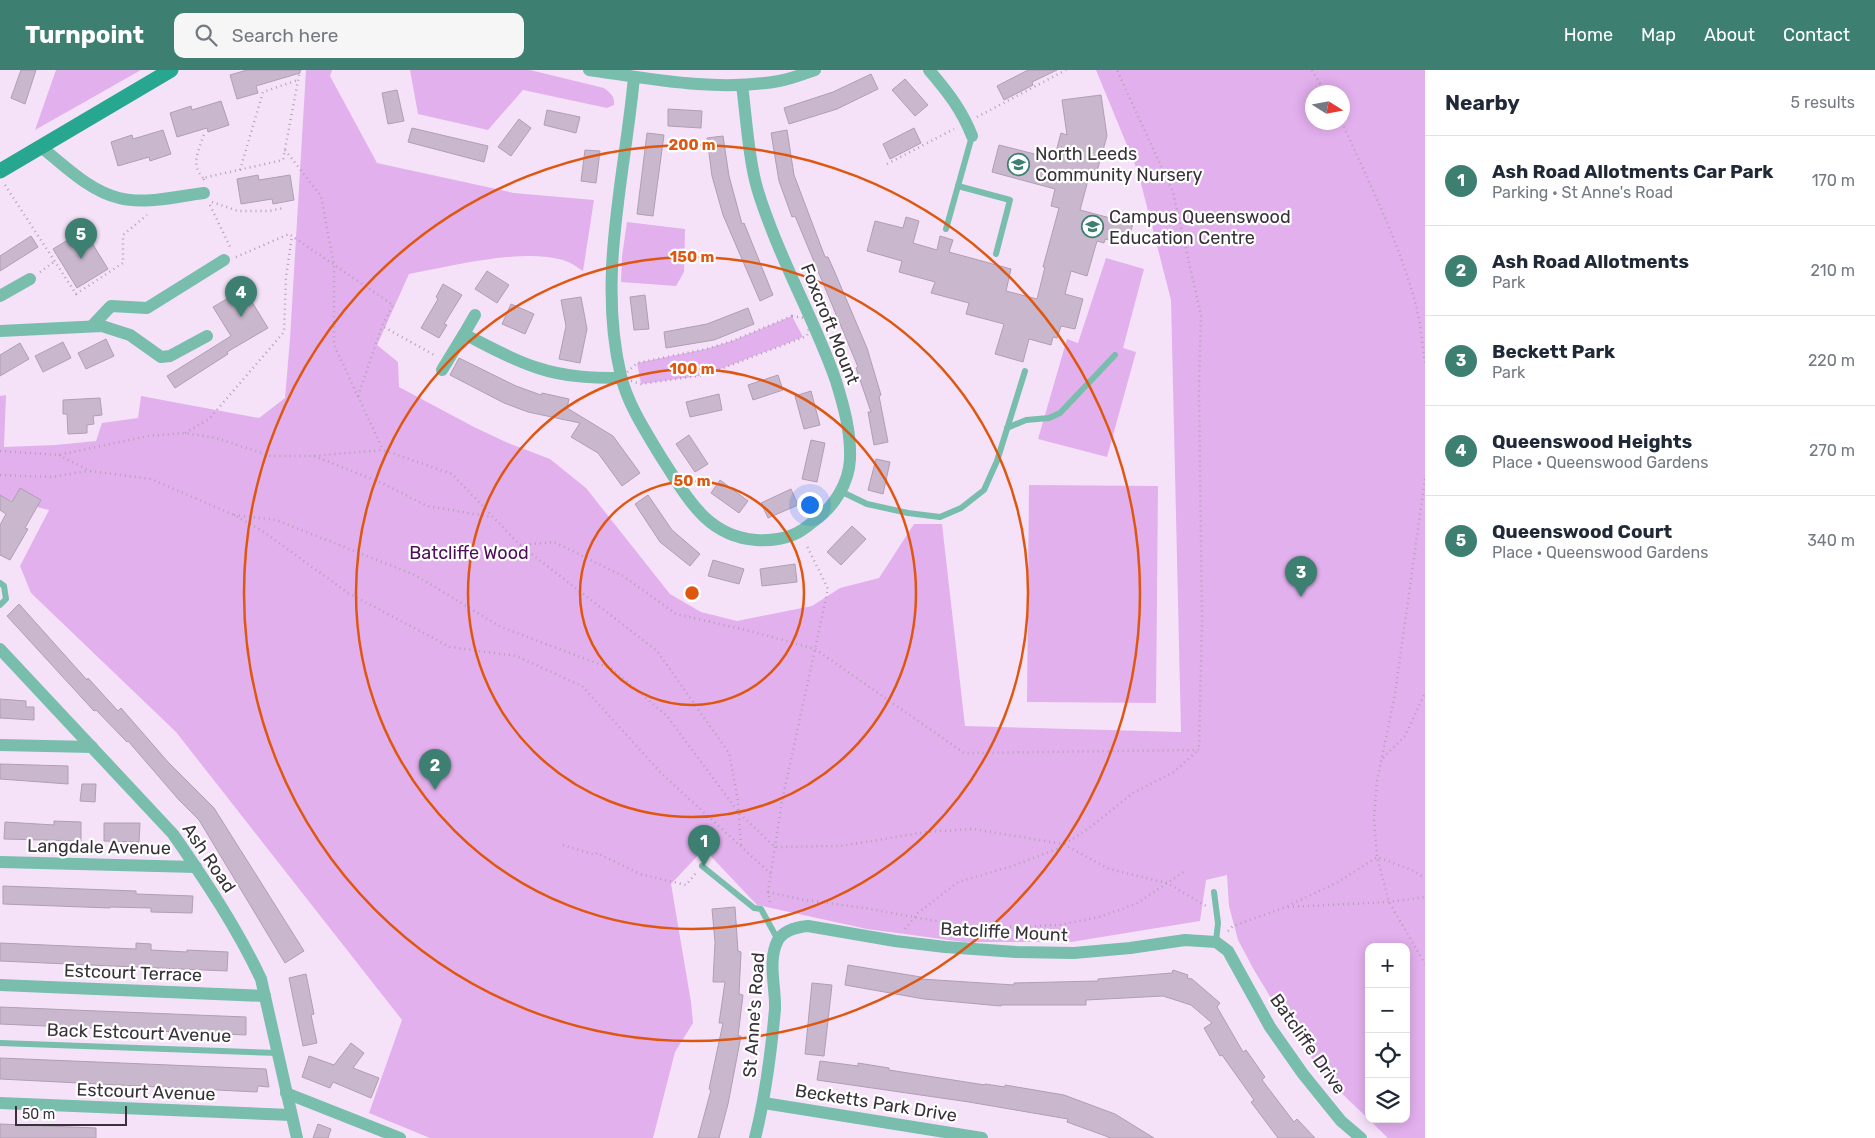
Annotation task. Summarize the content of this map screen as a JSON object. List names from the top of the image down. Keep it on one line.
{"streets":{"street":["Foxcroft Mount","Langdale Avenue","Ash Road","Batcliffe Mount","Estcourt Terrace","St Anne's Road","Batcliffe Drive","Estcourt Avenue","Becketts Park Drive"],"lane":["Back Estcourt Avenue"]},"crossings":[["Langdale Avenue","Ash Road"],["Ash Road","Estcourt Terrace"],["Ash Road","Back Estcourt Avenue"],["Ash Road","Estcourt Avenue"],["Batcliffe Mount","St Anne's Road"],["Batcliffe Mount","Batcliffe Drive"],["St Anne's Road","Becketts Park Drive"]],"parks":["Batcliffe Wood"],"places":{"school or university":["North Leeds Community Nursery","Campus Queenswood Education Centre"]},"scale_bar":"50 m","north":"right","page":{"header":"Turnpoint","search":"Search here","nav":["Home","Map","About","Contact"],"heading":["Nearby","5 results"],"list":[{"mark":"1","name":"Ash Road Allotments Car Park","note":"Parking · St Anne's Road","value":"170 m"},{"mark":"2","name":"Ash Road Allotments","note":"Park","value":"210 m"},{"mark":"3","name":"Beckett Park","note":"Park","value":"220 m"},{"mark":"4","name":"Queenswood Heights","note":"Place · Queenswood Gardens","value":"270 m"},{"mark":"5","name":"Queenswood Court","note":"Place · Queenswood Gardens","value":"340 m"}],"pins":["5","4","3","2","1"],"map_buttons":["+","−"],"scale":"50 m"},"rings":["200 m","150 m","100 m","50 m"]}
